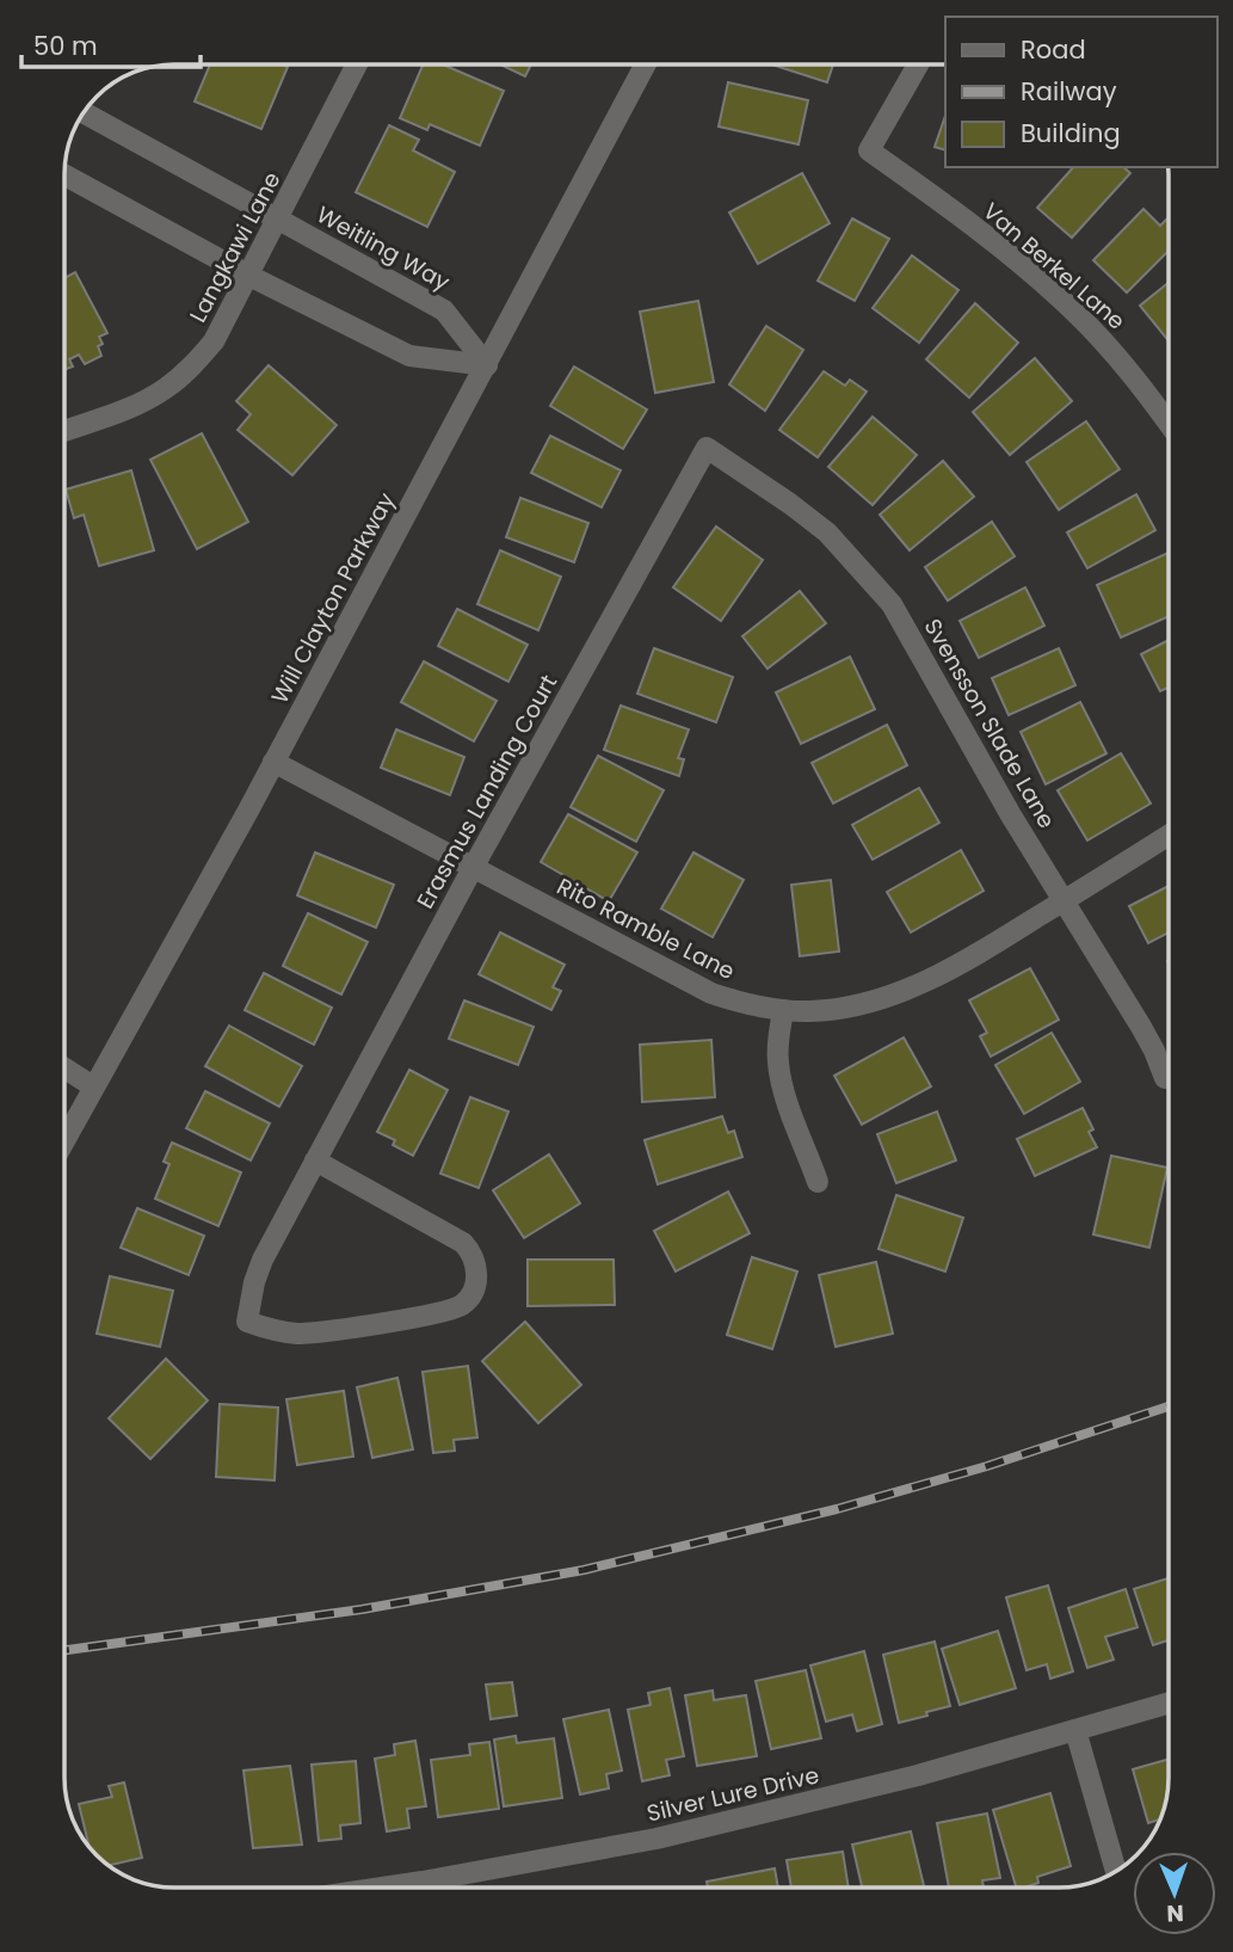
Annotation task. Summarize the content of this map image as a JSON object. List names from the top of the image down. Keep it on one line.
{"streets":{"street":["Langkawi Lane","Weitling Way","Van Berkel Lane","Will Clayton Parkway","Svensson Slade Lane","Erasmus Landing Court","Rito Ramble Lane","Silver Lure Drive"]},"crossings":[["Langkawi Lane","Weitling Way"],["Weitling Way","Will Clayton Parkway"],["Will Clayton Parkway","Rito Ramble Lane"],["Svensson Slade Lane","Erasmus Landing Court"],["Svensson Slade Lane","Rito Ramble Lane"],["Erasmus Landing Court","Rito Ramble Lane"]],"legend":["Road","Railway","Building"],"scale_bar":"50 m","north":"bottom"}
